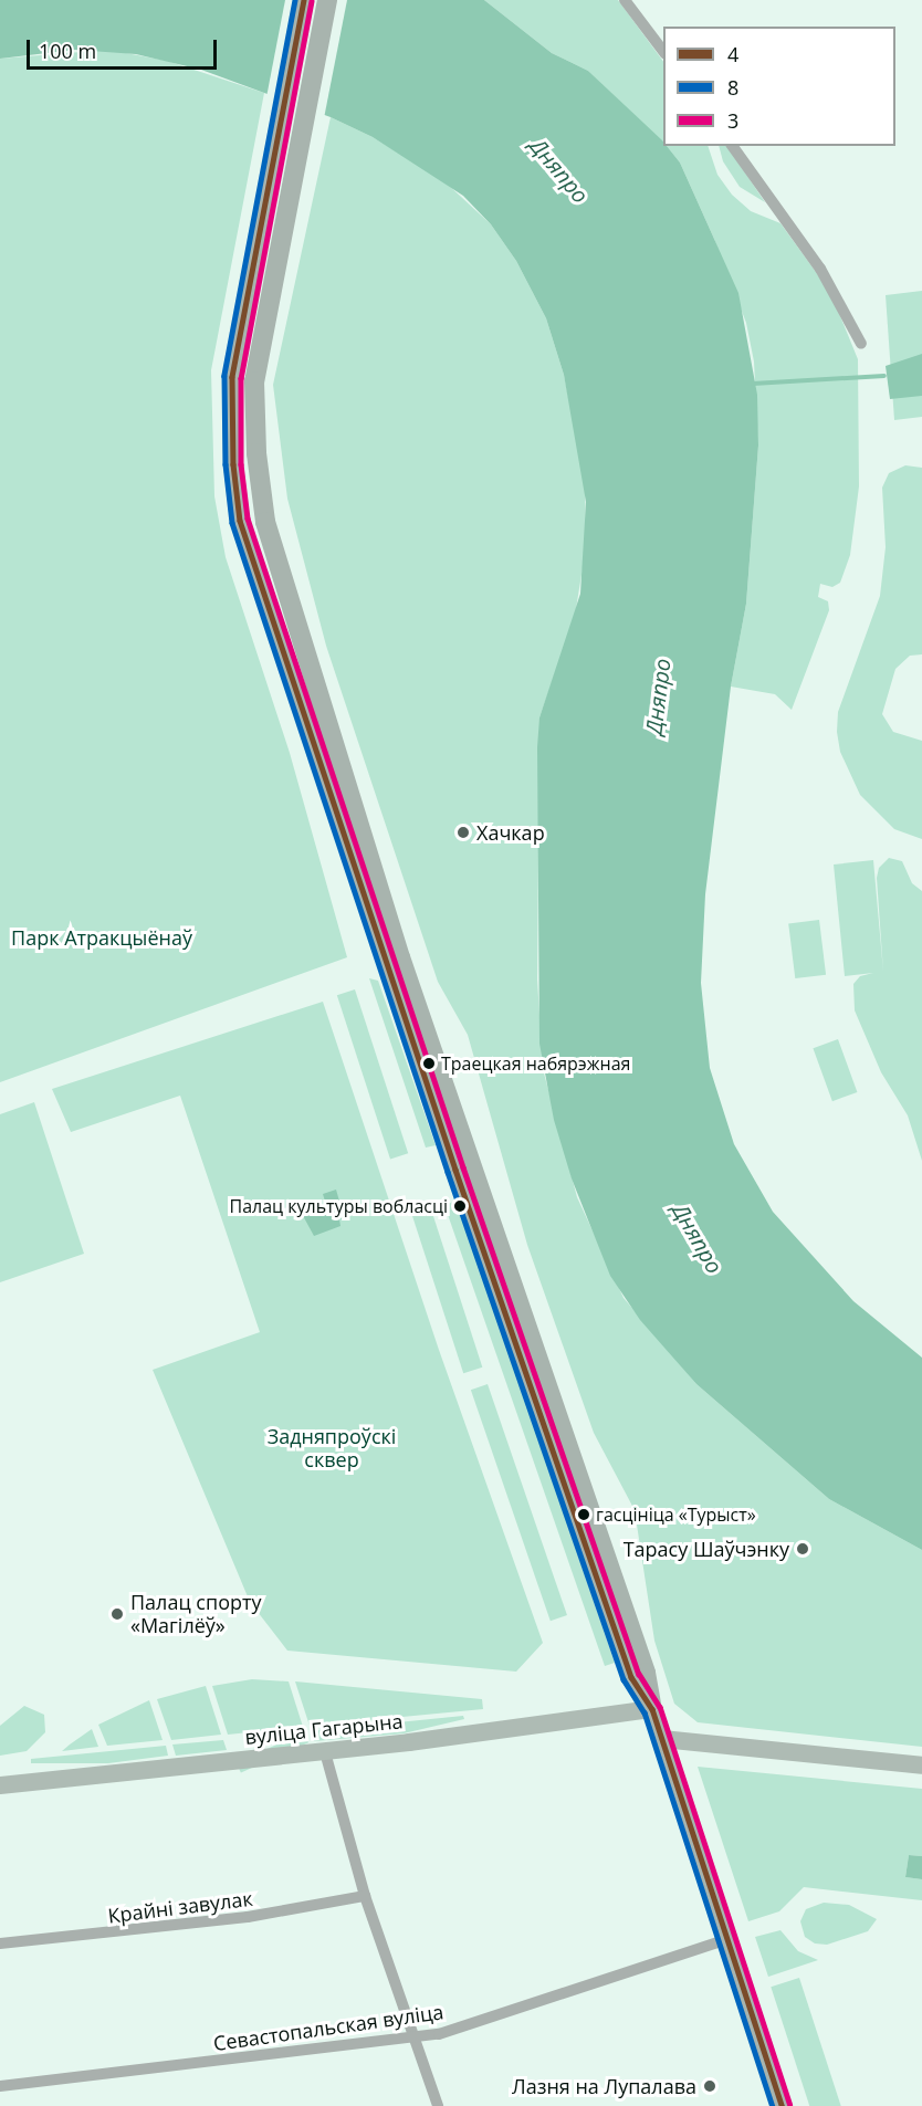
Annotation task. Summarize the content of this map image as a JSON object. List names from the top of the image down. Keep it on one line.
{"streets":{"main road":["вуліца Гагарына"],"street":["Крайні завулак","Севастопальская вуліца"]},"water":["Дняпро"],"parks":["Парк Атракцыёнаў","Задняпроўскі сквер"],"places":["Хачкар","Траецкая набярэжная","Палац культуры вобласці","гасцініца «Турыст»","Тарасу Шаўчэнку","Палац спорту «Магілёў»","Лазня на Лупалава"],"lines":["transit line 4","transit line 8","transit line 3"],"legend":["4","8","3"],"scale_bar":"100 m"}
